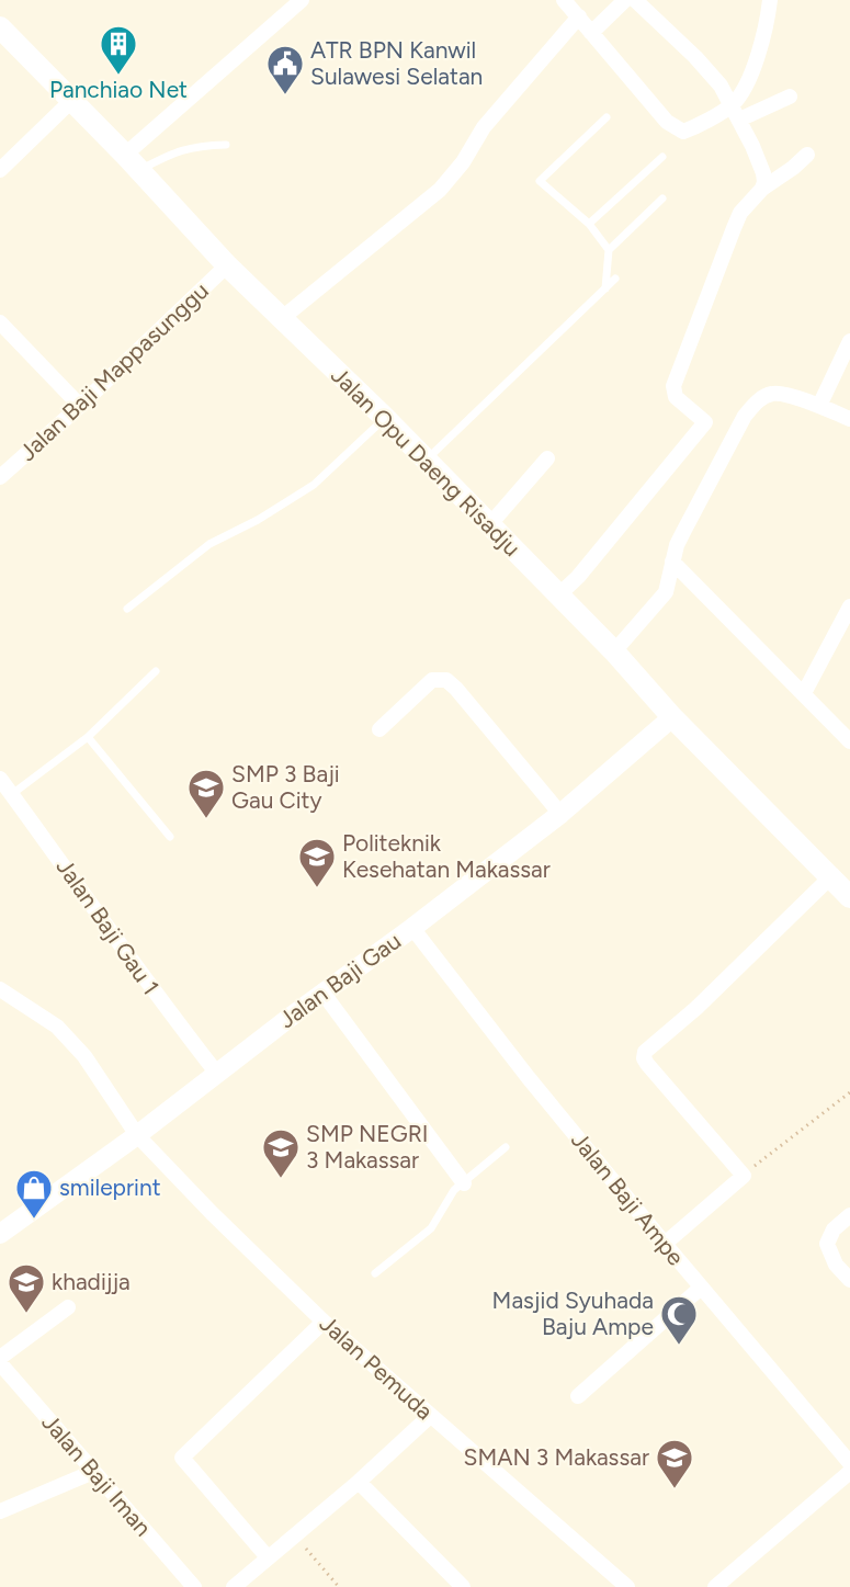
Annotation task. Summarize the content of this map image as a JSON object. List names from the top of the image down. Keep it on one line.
{"streets":{"main road":["Jalan Opu Daeng Risadju"],"street":["Jalan Baji Mappasunggu","Jalan Baji Gau 1","Jalan Baji Gau","Jalan Baji Ampe","Jalan Pemuda","Jalan Baji Iman"]},"crossings":[["Jalan Baji Mappasunggu","Jalan Opu Daeng Risadju"],["Jalan Opu Daeng Risadju","Jalan Baji Gau"],["Jalan Baji Gau 1","Jalan Baji Gau"],["Jalan Baji Gau","Jalan Baji Ampe"],["Jalan Baji Gau","Jalan Pemuda"]],"places":{"building":["Panchiao Net"],"public building":["ATR BPN Kanwil Sulawesi Selatan"],"school or university":["SMP 3 Baji Gau City","Politeknik Kesehatan Makassar","SMP NEGRI 3 Makassar","khadijja","SMAN 3 Makassar"],"shop":["smileprint"],"mosque":["Masjid Syuhada Baju Ampe"]}}
